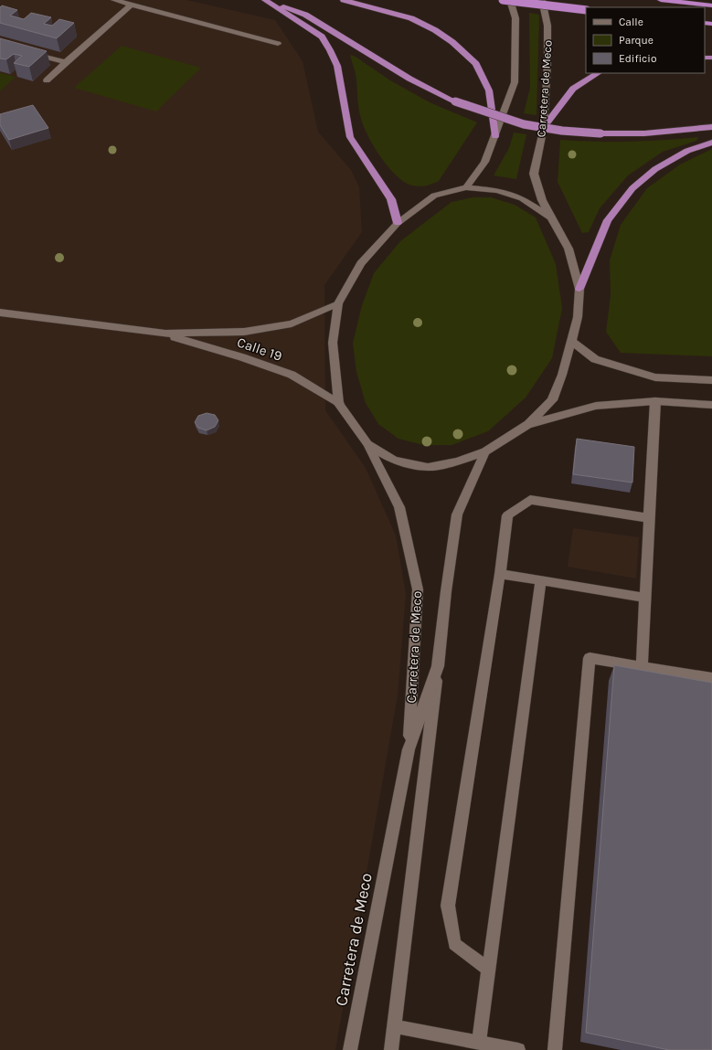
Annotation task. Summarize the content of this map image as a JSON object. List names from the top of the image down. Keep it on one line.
{"streets":{"street":["Carretera de Meco","Calle 19"]},"legend":["Calle","Parque","Edificio"]}
